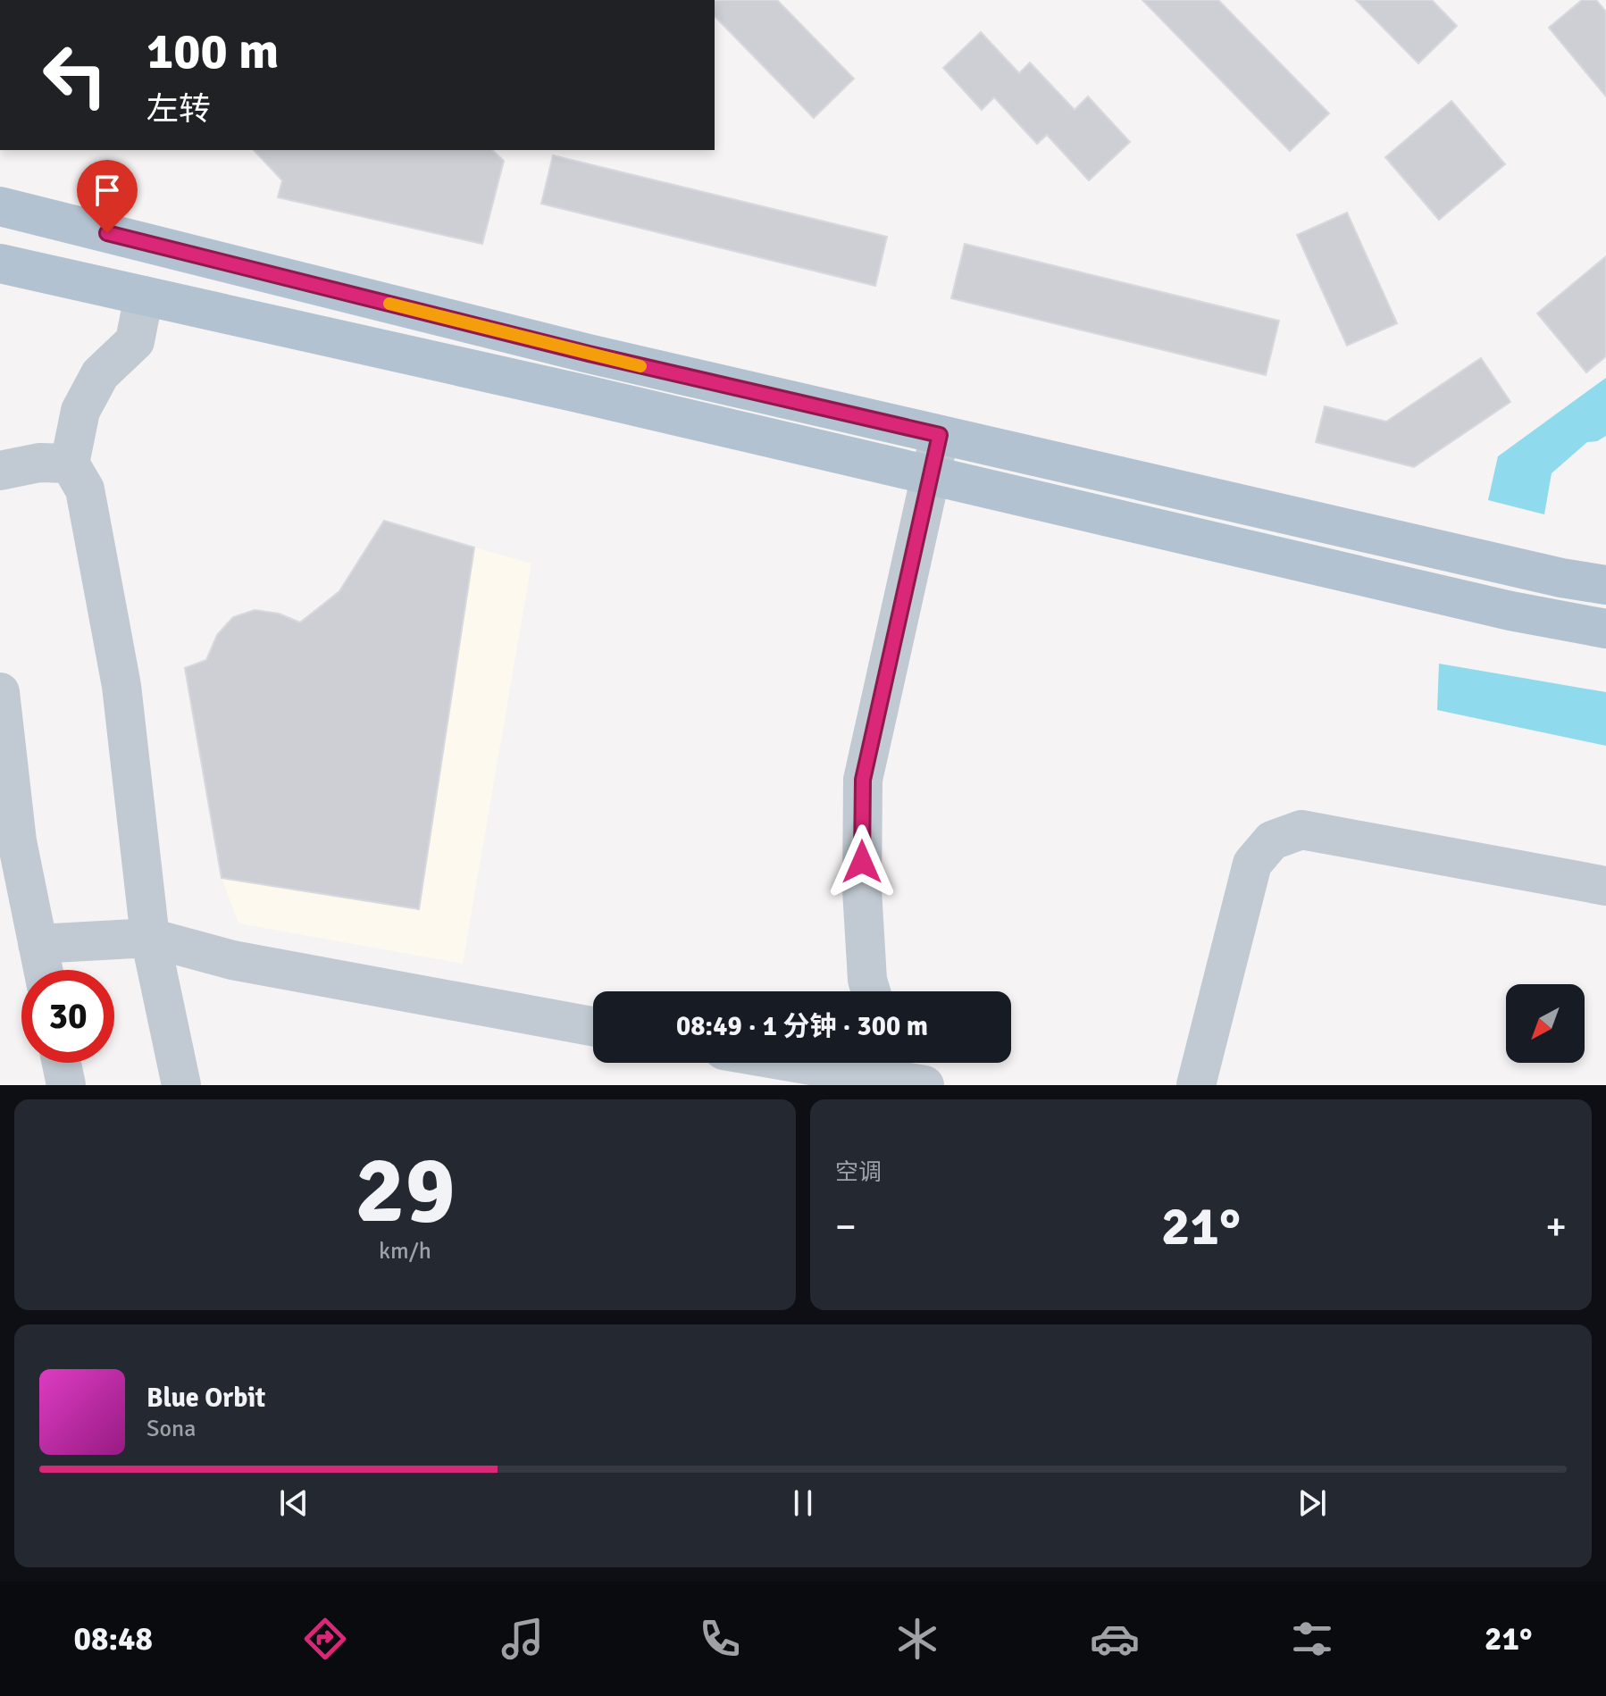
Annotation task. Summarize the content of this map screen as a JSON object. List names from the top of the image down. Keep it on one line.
{"north":"bottom left","page":{"turn":["100 m","左转"],"limit":"30","trip":"08:49 · 1 分钟 · 300 m","tile":[["29","km/h"],"空调"],"heat":["−","21°","+"],"song":["Blue Orbit","Sona"],"tabs":["08:48","21°"]}}
